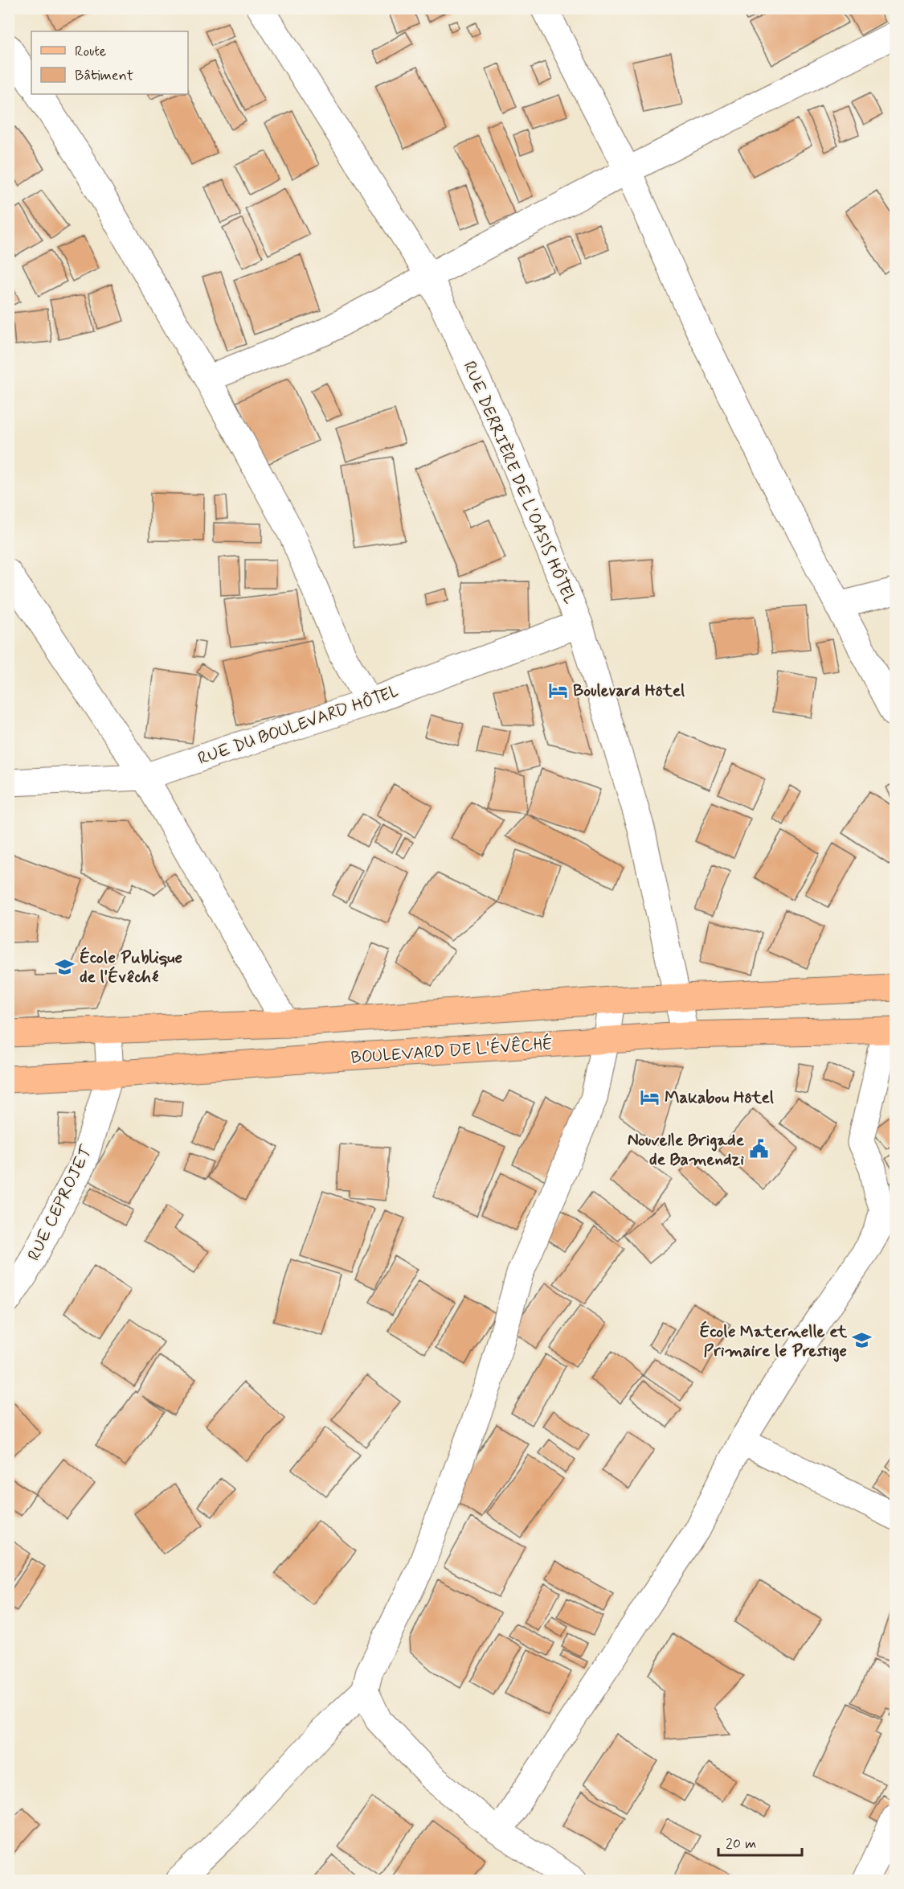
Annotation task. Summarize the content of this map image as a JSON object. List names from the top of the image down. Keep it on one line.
{"streets":{"main road":["BOULEVARD DE L'ÉVÊCHÉ"],"street":["RUE DERRIÈRE DE L'OASIS HÔTEL","RUE DU BOULEVARD HÔTEL","RUE CEPROJET"]},"crossings":[["RUE DERRIÈRE DE L'OASIS HÔTEL","RUE DU BOULEVARD HÔTEL"],["RUE DERRIÈRE DE L'OASIS HÔTEL","BOULEVARD DE L'ÉVÊCHÉ"],["BOULEVARD DE L'ÉVÊCHÉ","RUE CEPROJET"]],"places":{"hotel":["Boulevard Hôtel","Makabou Hôtel"],"school or university":["École Publique de l'Évêché","École Maternelle et Primaire le Prestige"],"public building":["Nouvelle Brigade de Bamendzi"]},"legend":["Route","Bâtiment"],"scale_bar":"20 m"}
